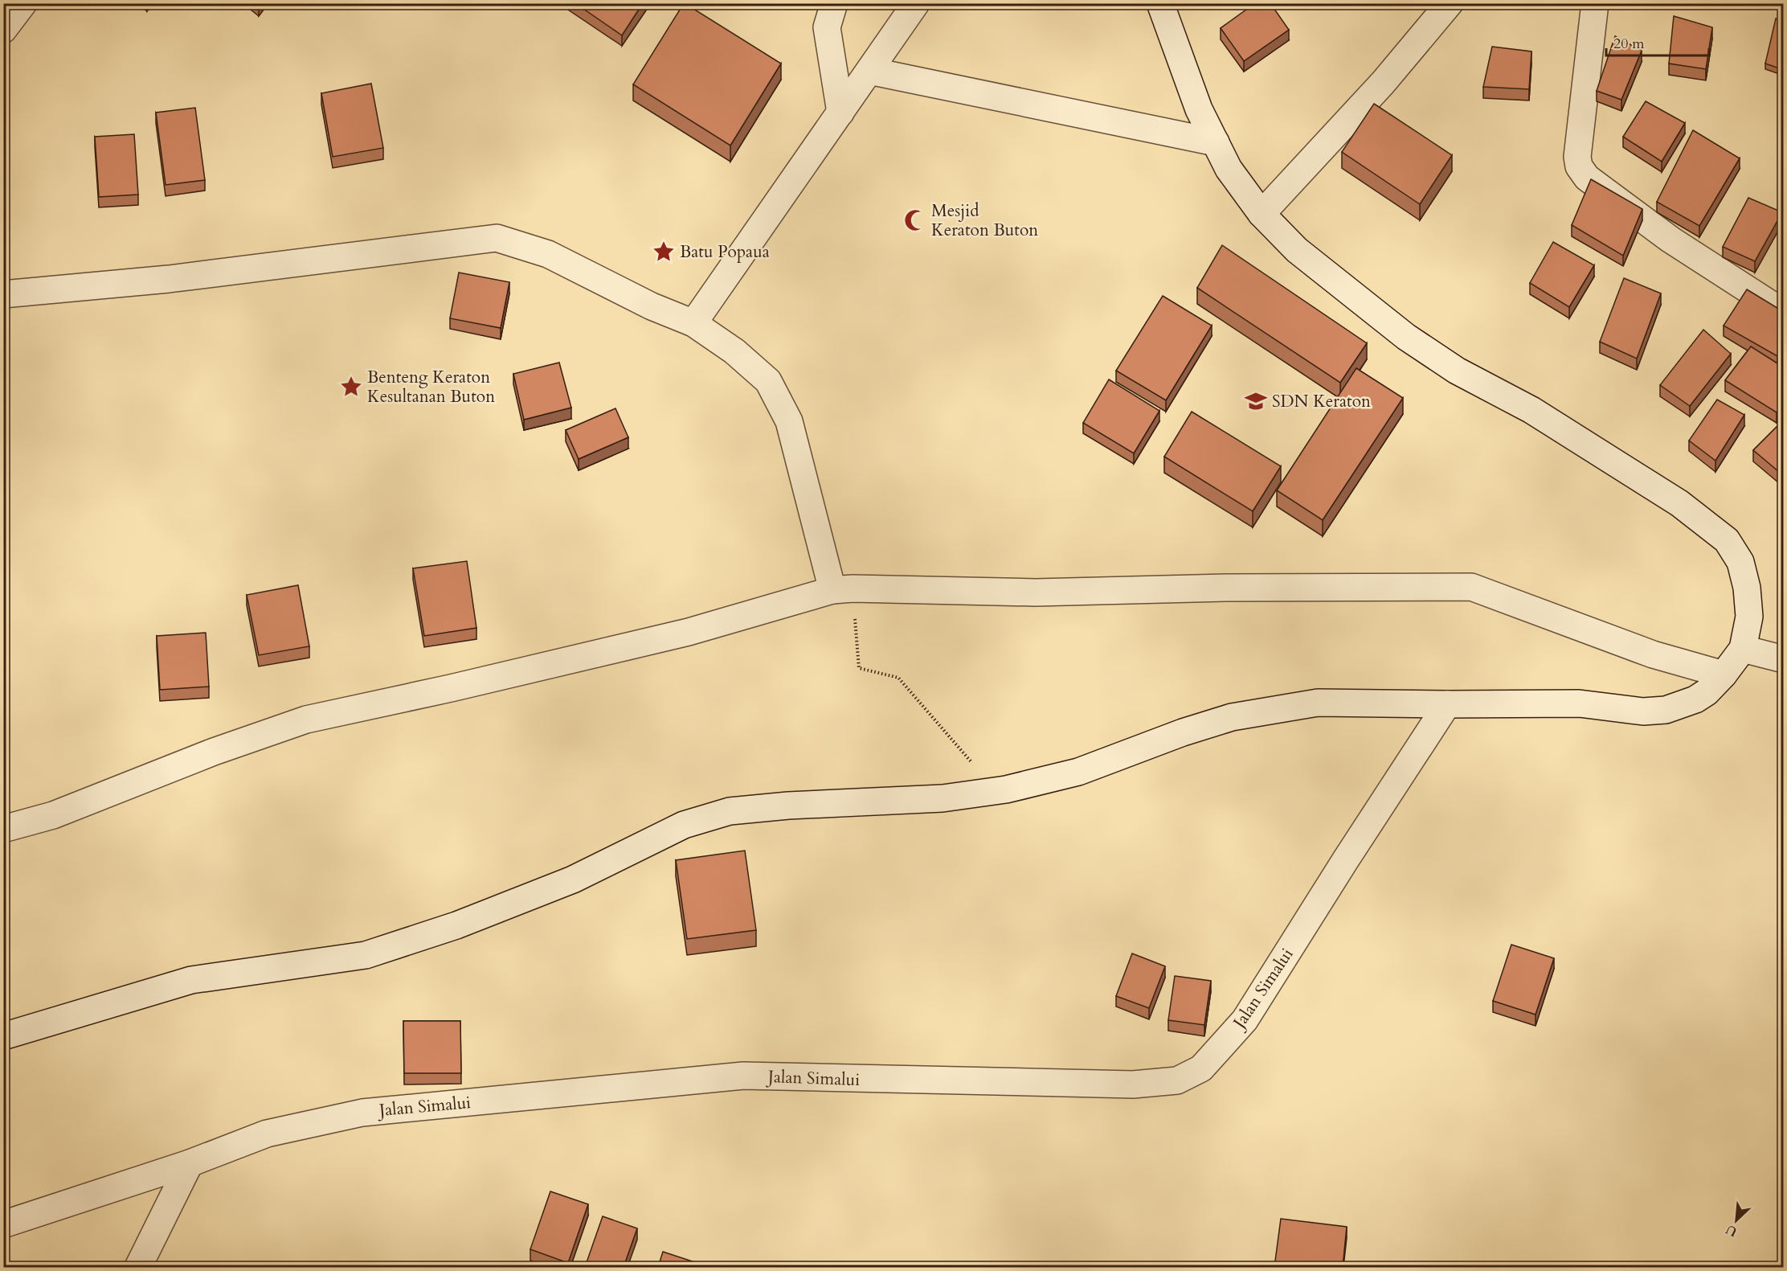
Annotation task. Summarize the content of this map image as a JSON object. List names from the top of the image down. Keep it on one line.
{"streets":{"street":["Jalan Simalui"]},"places":{"mosque":["Mesjid Keraton Buton"],"place":["Batu Popaua","Benteng Keraton Kesultanan Buton"],"school or university":["SDN Keraton"]},"scale_bar":"20 m","north":"bottom left"}
